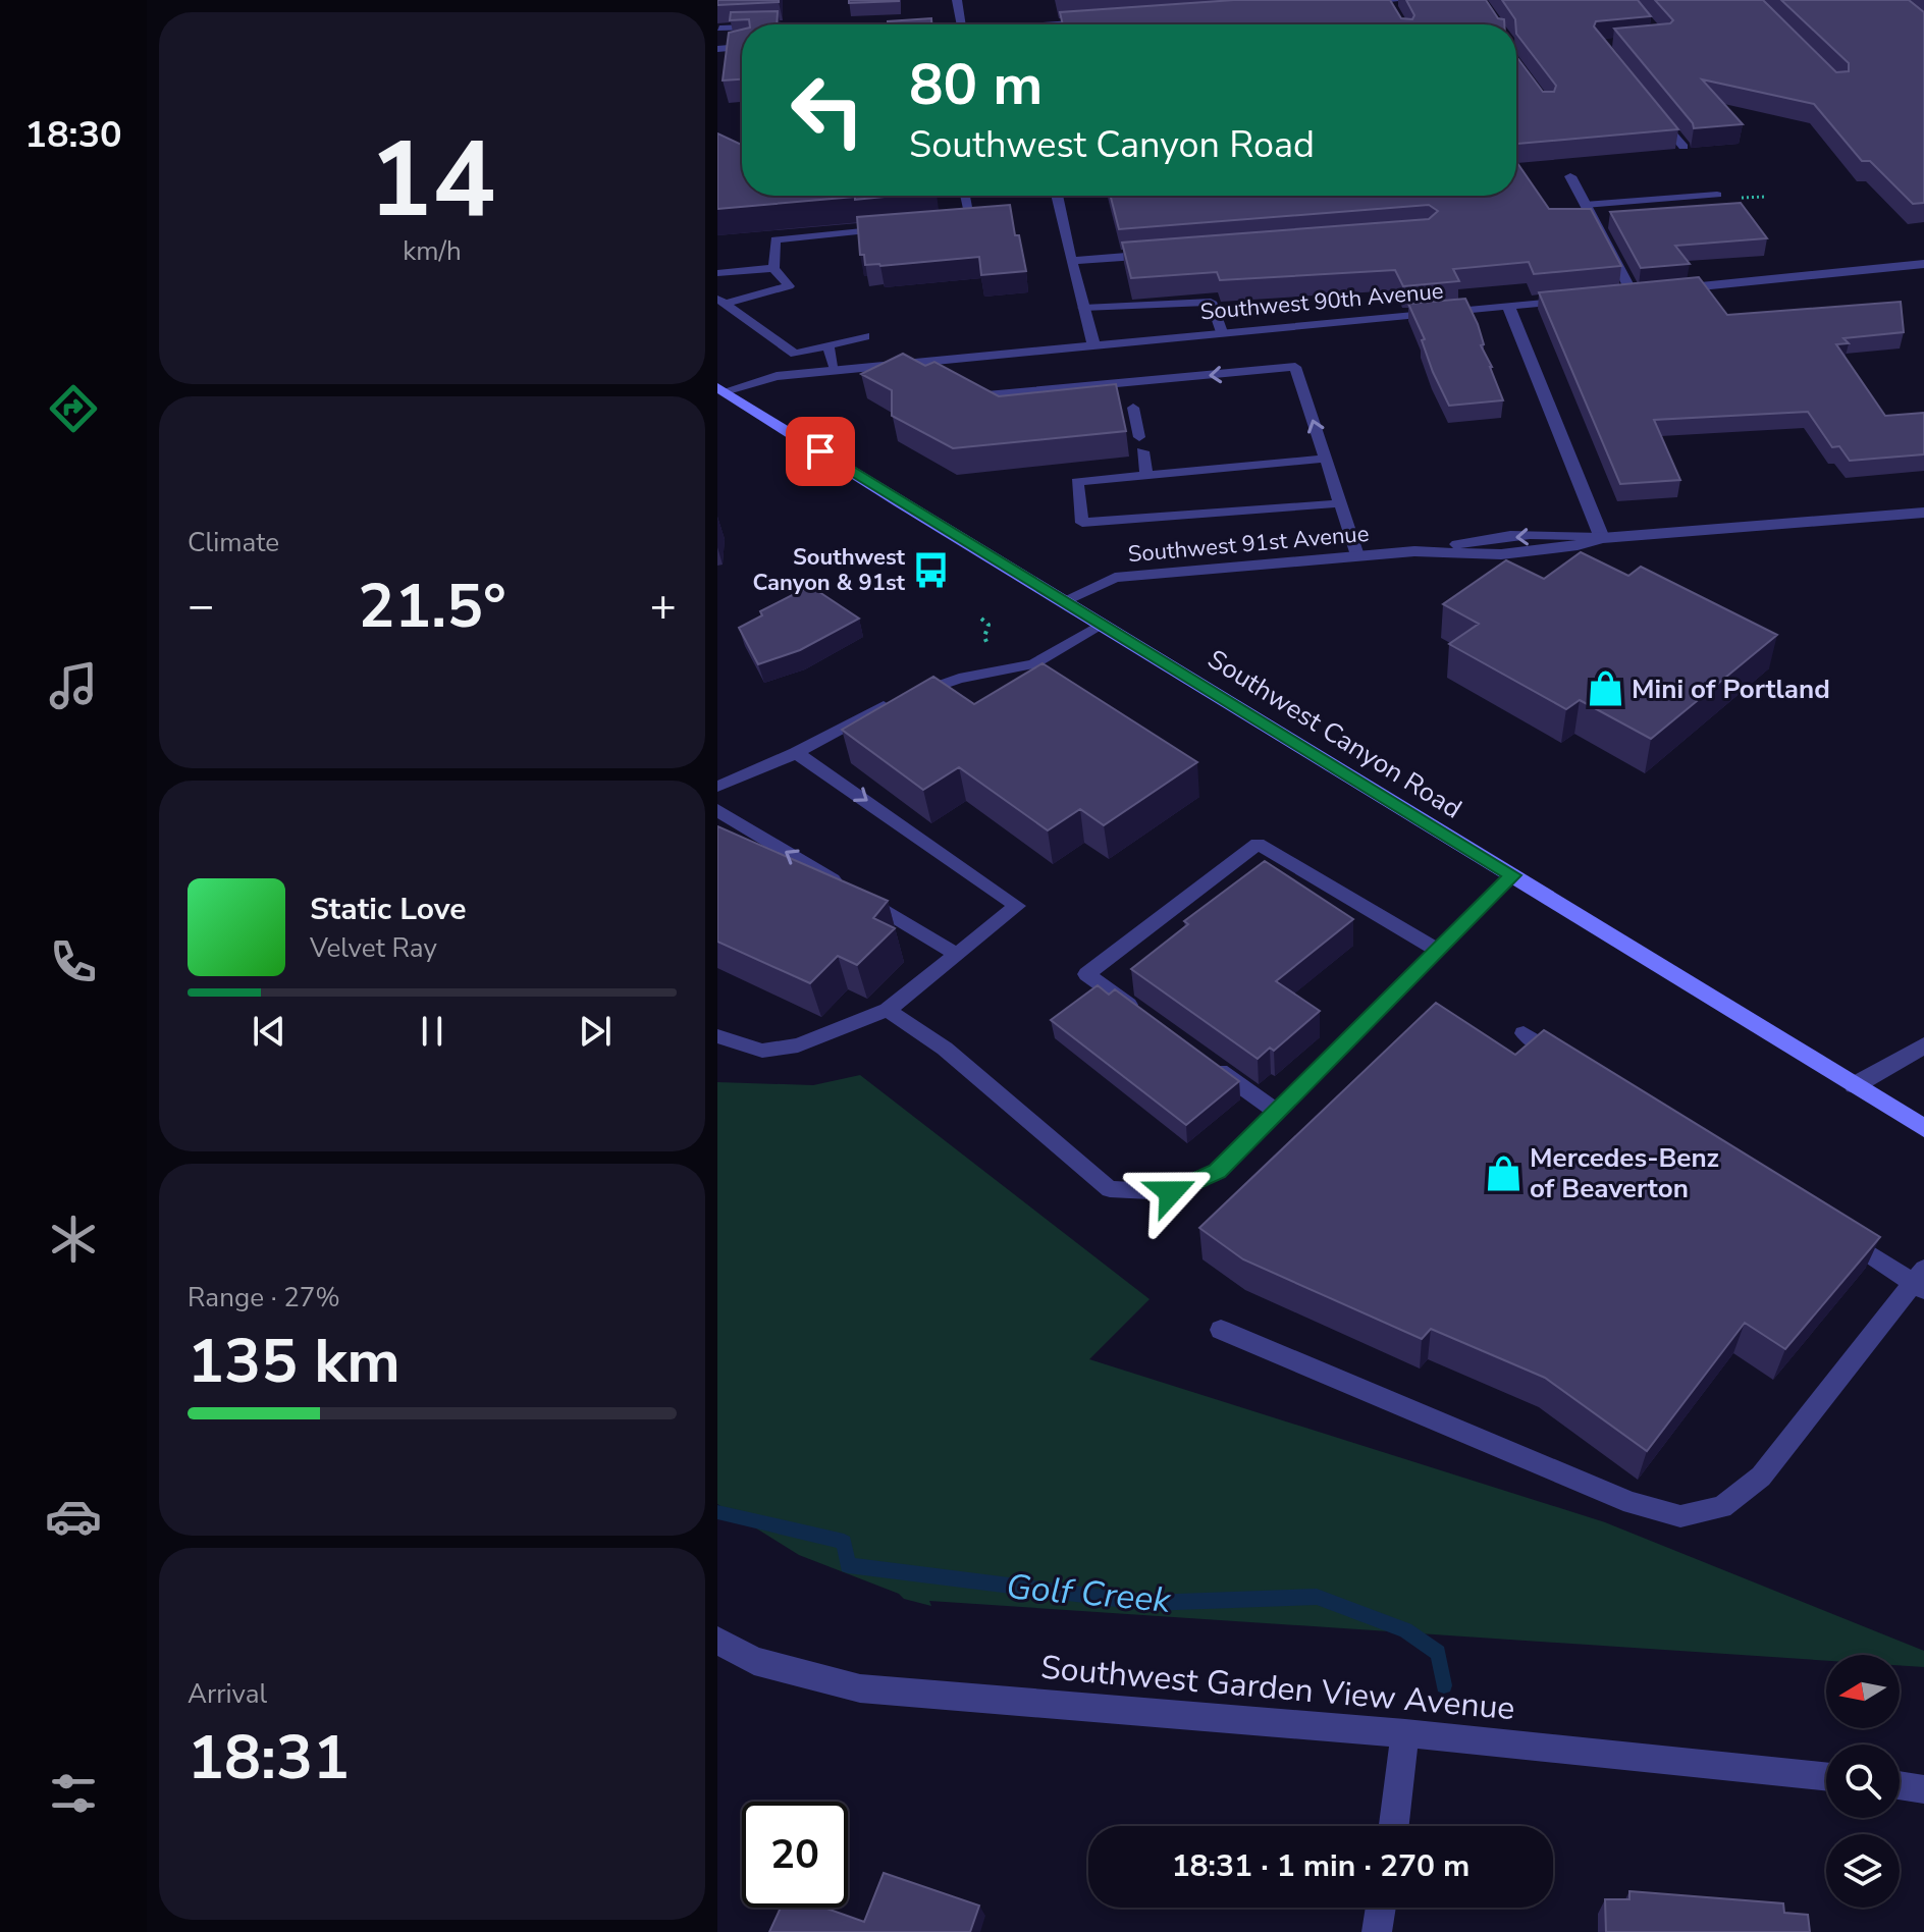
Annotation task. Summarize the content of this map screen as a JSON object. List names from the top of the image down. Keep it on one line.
{"streets":{"main road":["Southwest Canyon Road"],"street":["Southwest 90th Avenue","Southwest 91st Avenue","Southwest Garden View Avenue"]},"crossings":[["Southwest 90th Avenue","Southwest Canyon Road"],["Southwest 91st Avenue","Southwest Canyon Road"]],"water":["Golf Creek"],"places":{"bus stop":["Southwest Canyon & 91st"],"shop":["Mini of Portland","Mercedes-Benz of Beaverton"]},"north":"left","page":{"tabs":"18:30","tile":[["14","km/h"],"Climate",["Range · 27%","135 km"],["Arrival","18:31"]],"turn":["80 m","Southwest Canyon Road"],"heat":["−","21.5°","+"],"song":["Static Love","Velvet Ray"],"limit":"20","trip":"18:31 · 1 min · 270 m"}}
